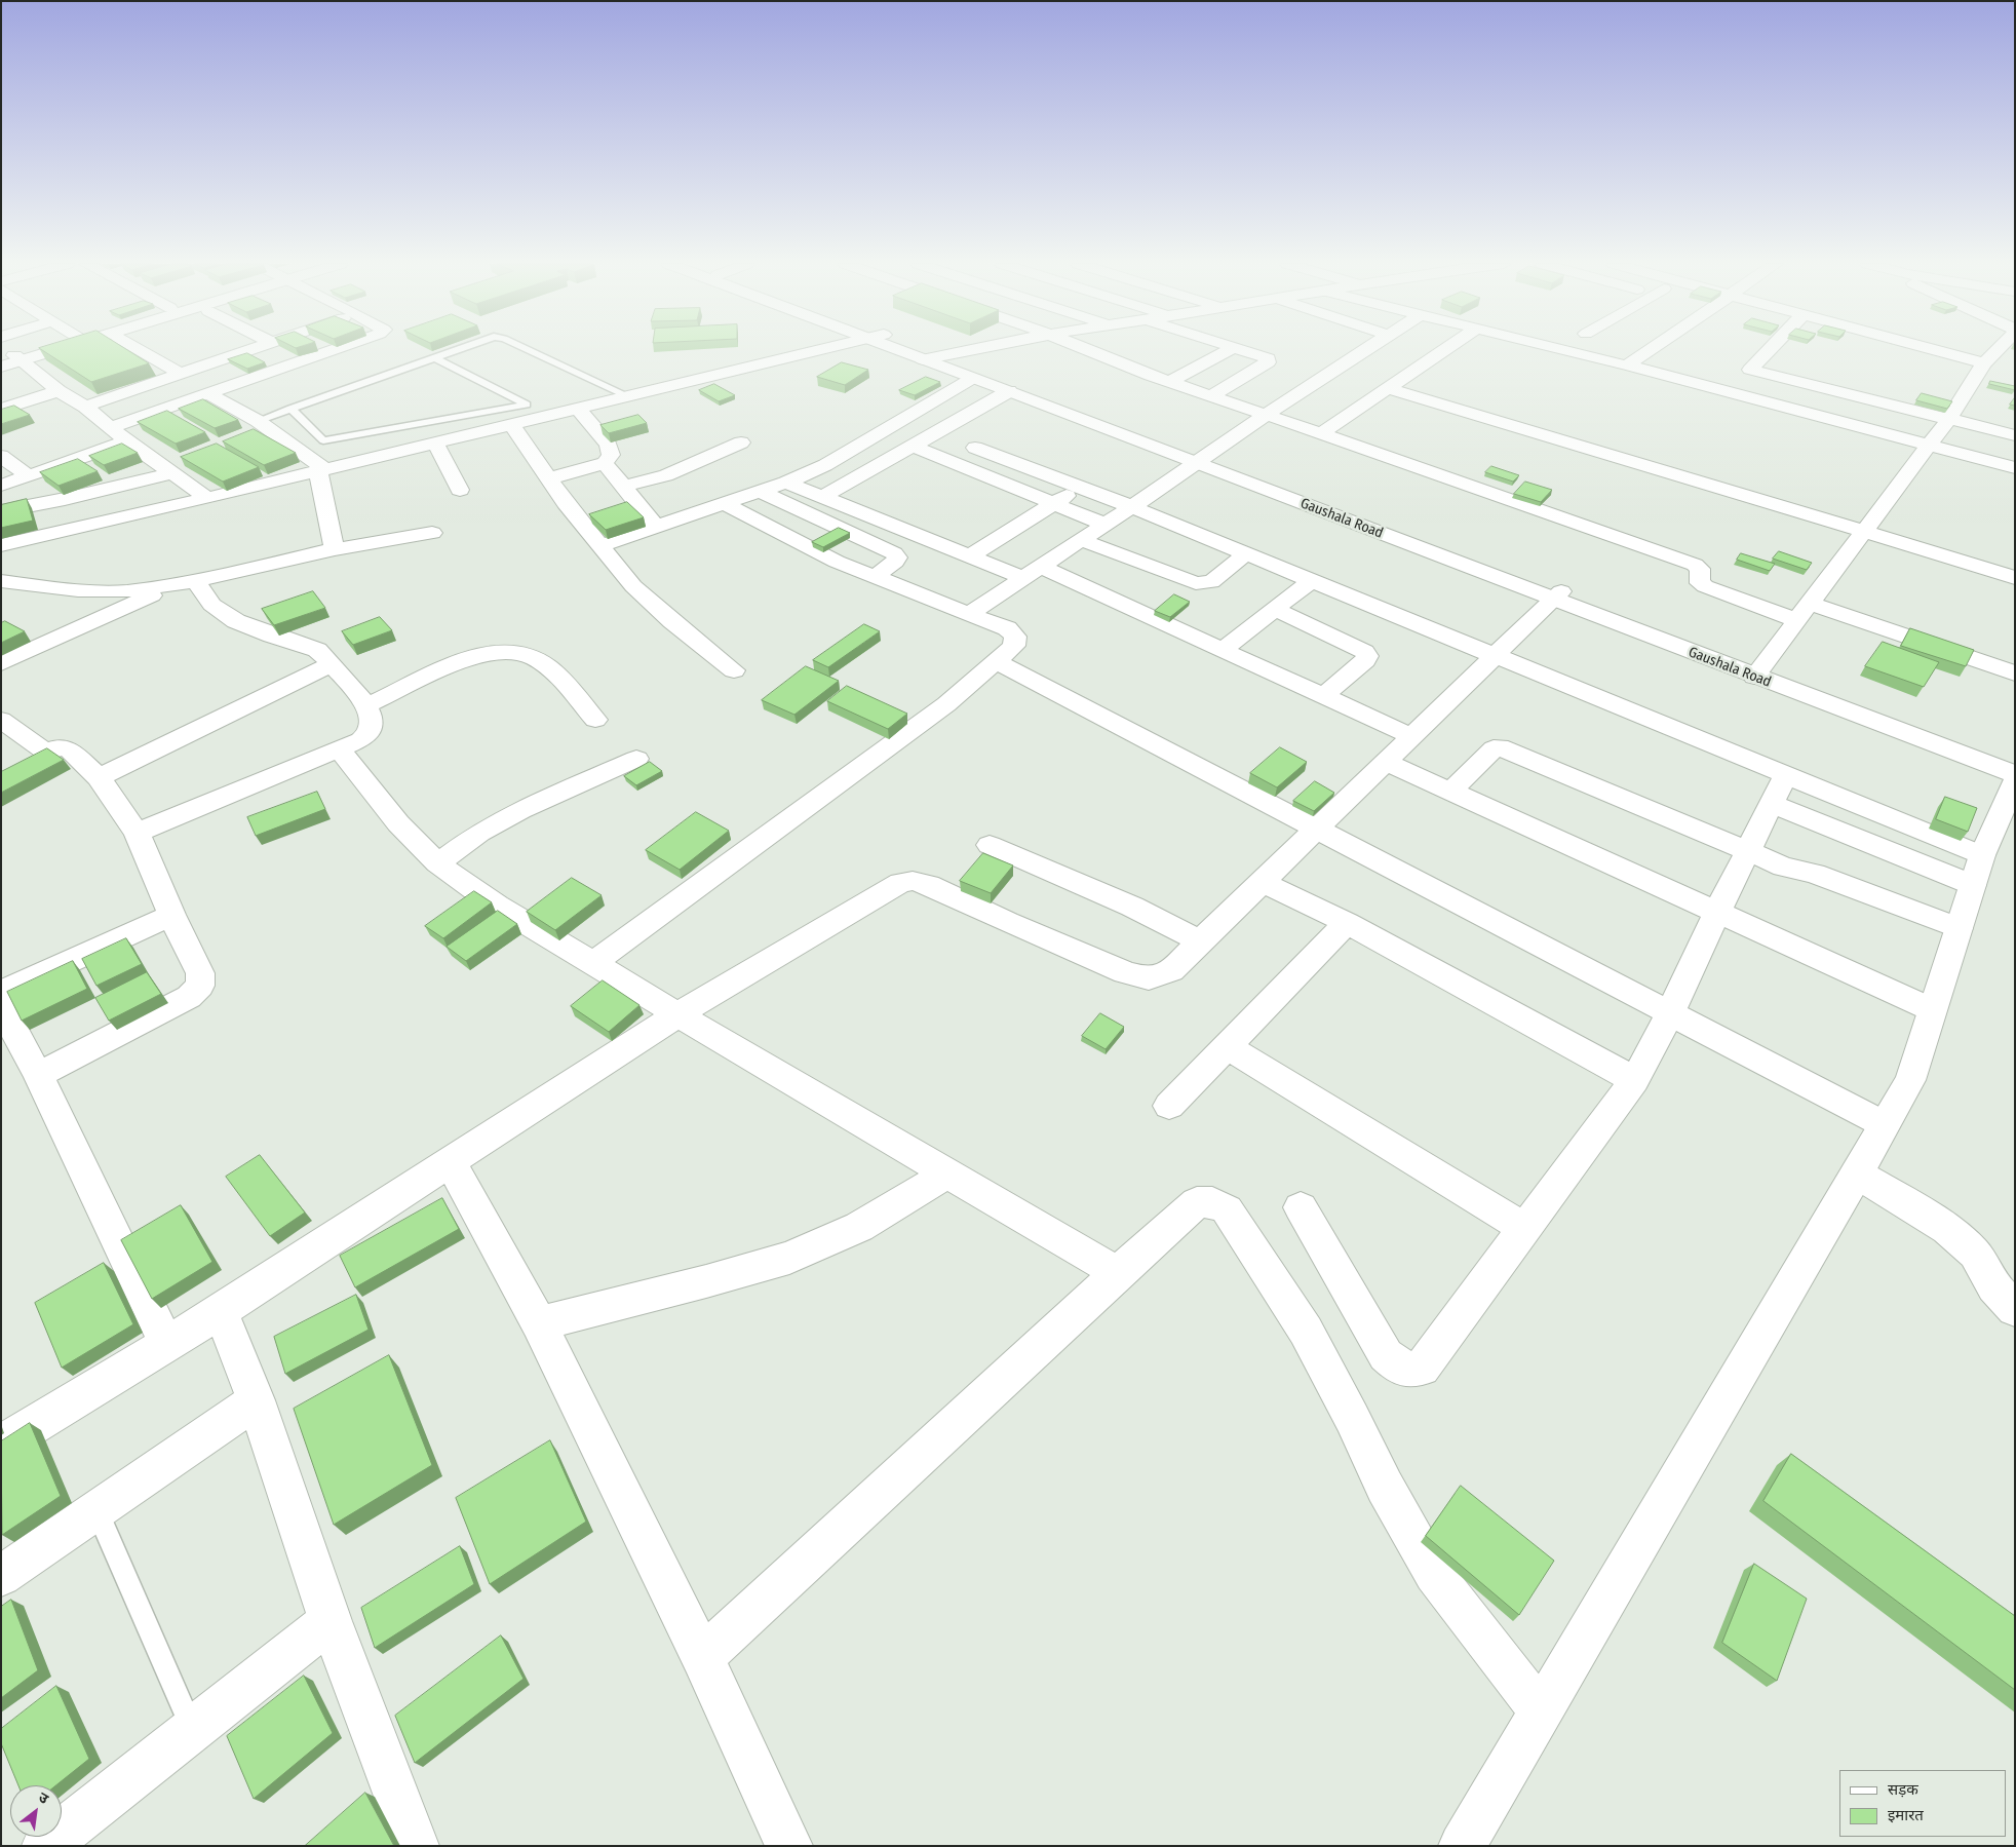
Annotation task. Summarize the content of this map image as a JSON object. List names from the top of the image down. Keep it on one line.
{"streets":{"street":["Gaushala Road"]},"legend":["सड़क","इमारत"],"north":"top right"}
